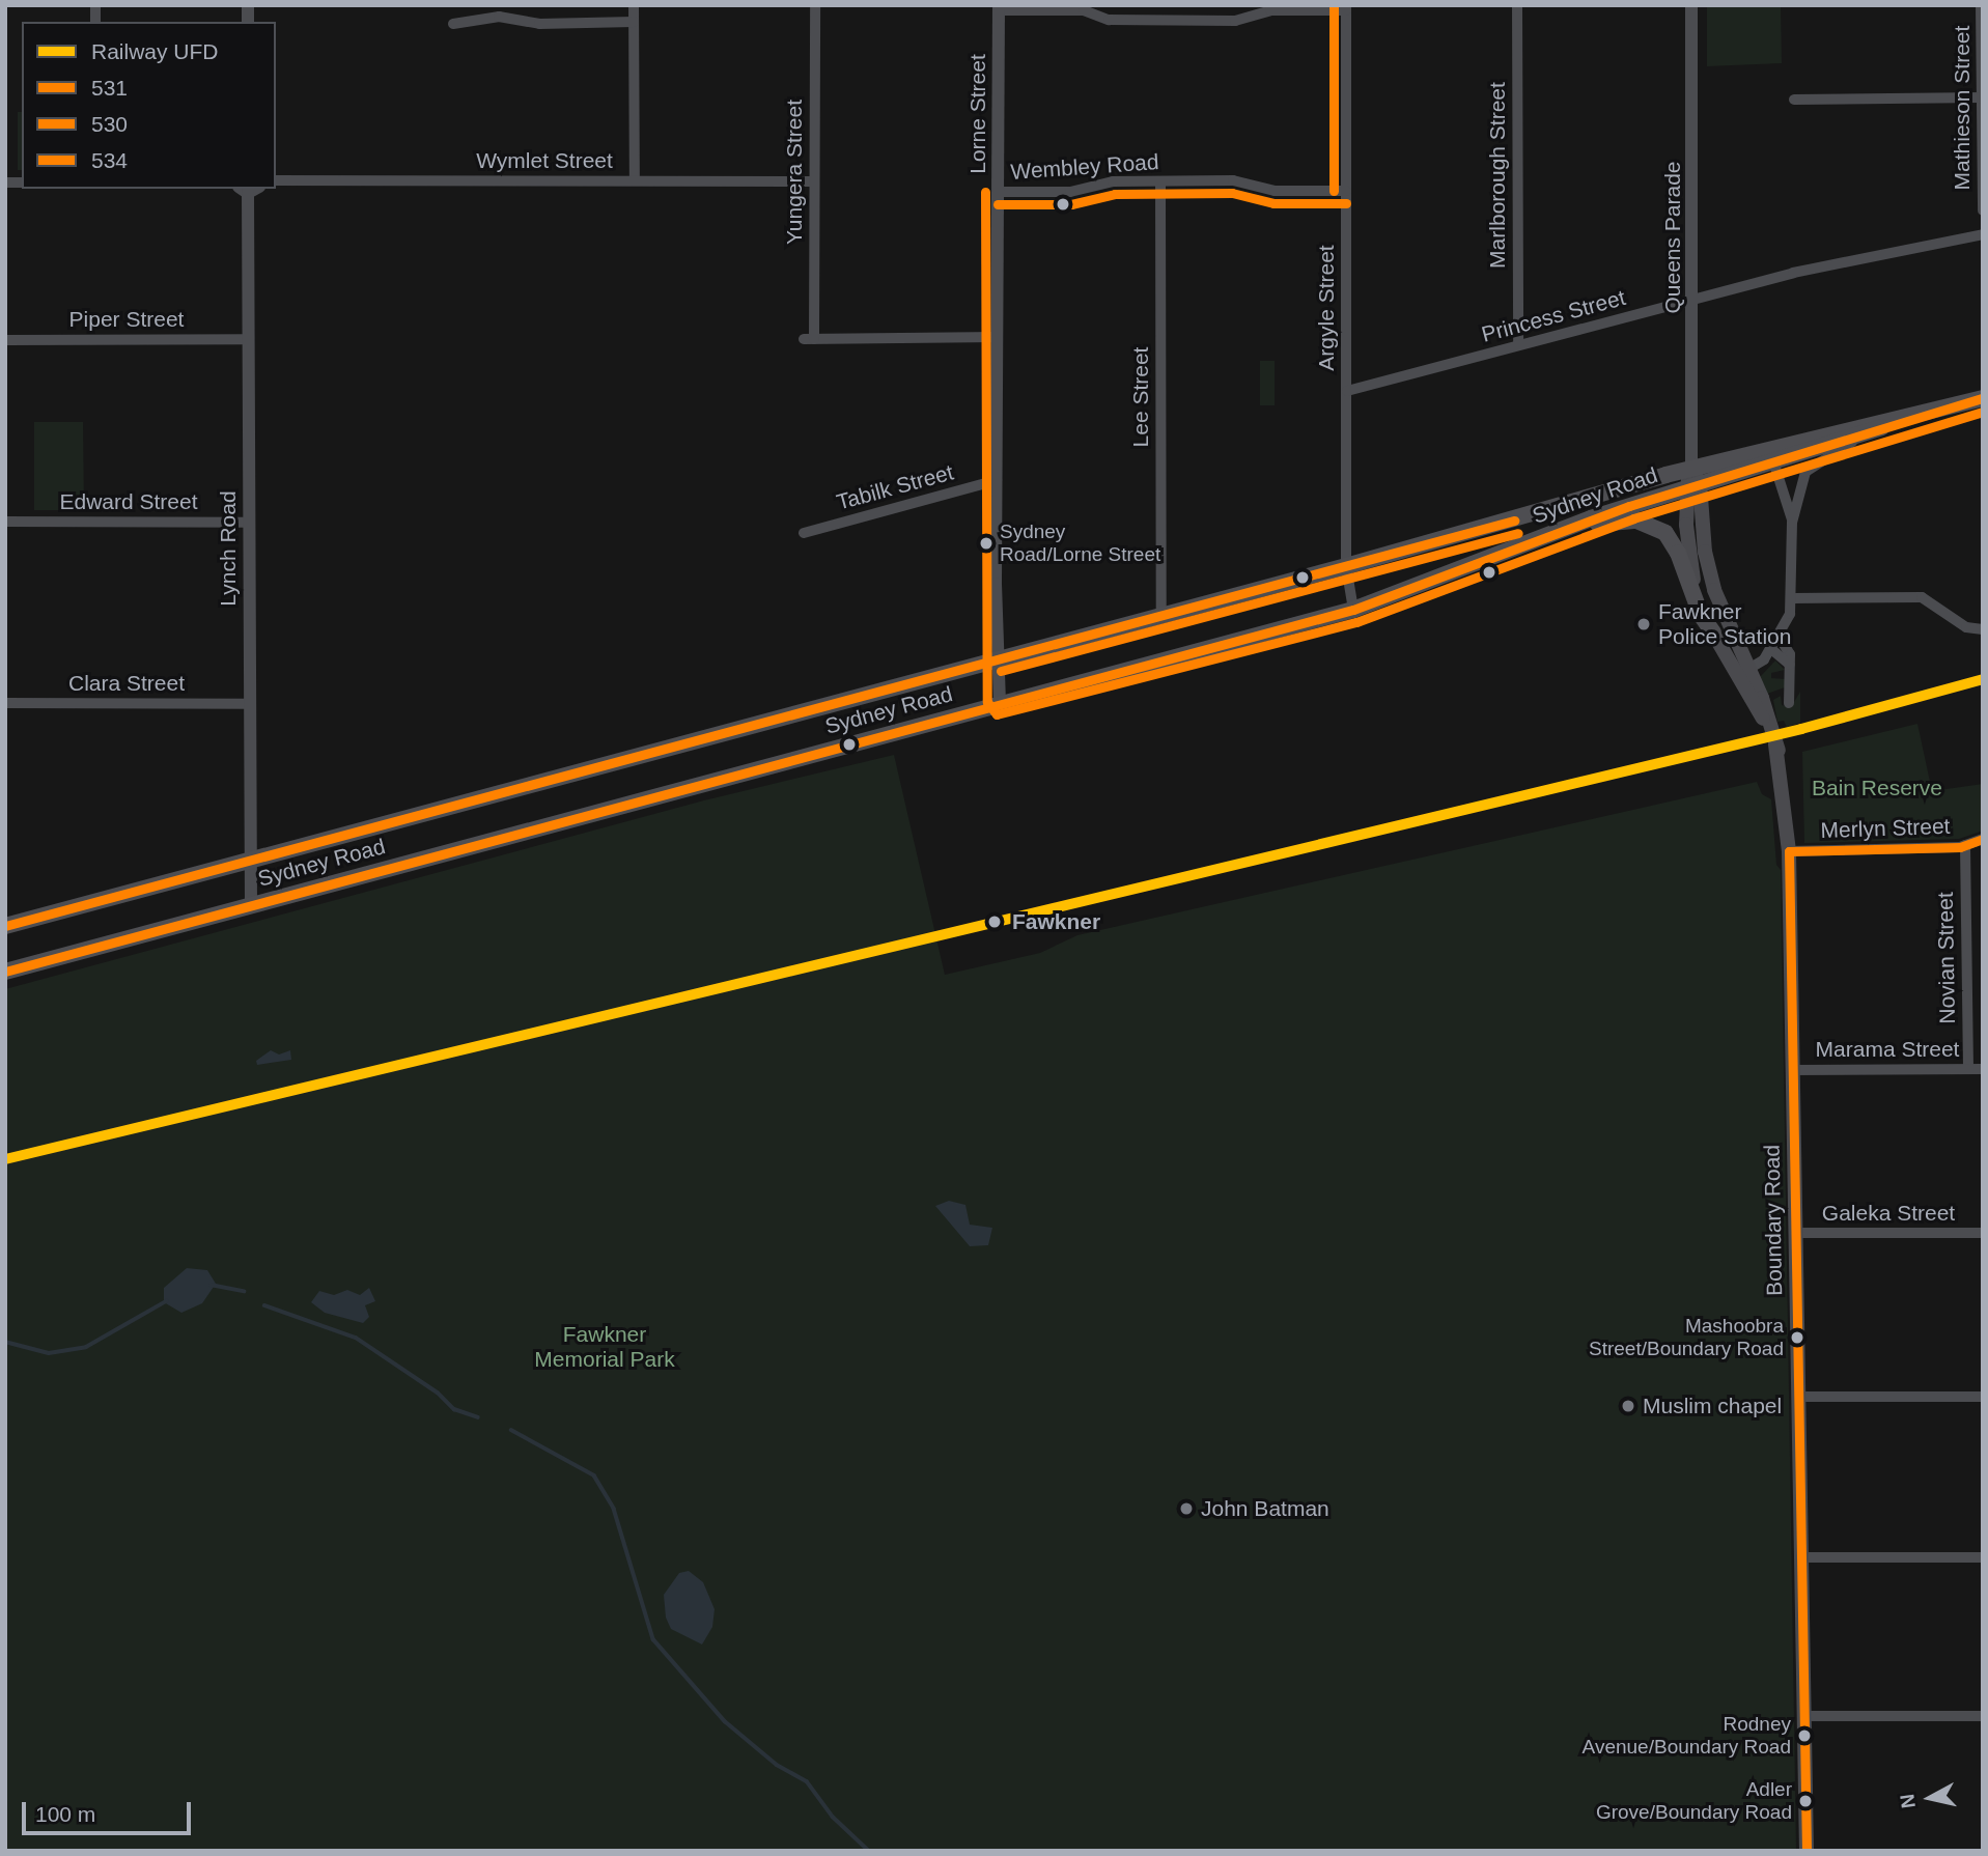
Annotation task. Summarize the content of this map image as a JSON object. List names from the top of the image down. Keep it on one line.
{"streets":{"highway":["Sydney Road"],"main road":["Boundary Road"],"street":["Mathieson Street","Lorne Street","Wymlet Street","Wembley Road","Yungera Street","Marlborough Street","Queens Parade","Argyle Street","Princess Street","Piper Street","Lee Street","Tabilk Street","Edward Street","Lynch Road","Clara Street","Merlyn Street","Novian Street","Marama Street","Galeka Street"]},"crossings":[["Lorne Street","Wembley Road"],["Lorne Street","Yungera Street"],["Lorne Street","Tabilk Street"],["Lorne Street","Sydney Road"],["Wymlet Street","Yungera Street"],["Wembley Road","Argyle Street"],["Wembley Road","Lee Street"],["Marlborough Street","Princess Street"],["Queens Parade","Princess Street"],["Queens Parade","Sydney Road"],["Queens Parade","Boundary Road"],["Argyle Street","Princess Street"],["Argyle Street","Sydney Road"],["Piper Street","Lynch Road"],["Lee Street","Sydney Road"],["Sydney Road","Lynch Road"],["Sydney Road","Boundary Road"],["Edward Street","Lynch Road"],["Lynch Road","Clara Street"],["Merlyn Street","Novian Street"],["Merlyn Street","Boundary Road"],["Novian Street","Marama Street"],["Marama Street","Boundary Road"],["Galeka Street","Boundary Road"]],"parks":["Bain Reserve","Fawkner Memorial Park"],"places":["Sydney Road/Lorne Street","Fawkner Police Station","Fawkner","Mashoobra Street/Boundary Road","Muslim chapel","John Batman","Rodney Avenue/Boundary Road","Adler Grove/Boundary Road"],"lines":["transit line 530","transit line 531","rail line UFD","transit line 534"],"legend":["Railway UFD","531","530","534"],"scale_bar":"100 m","north":"left"}
